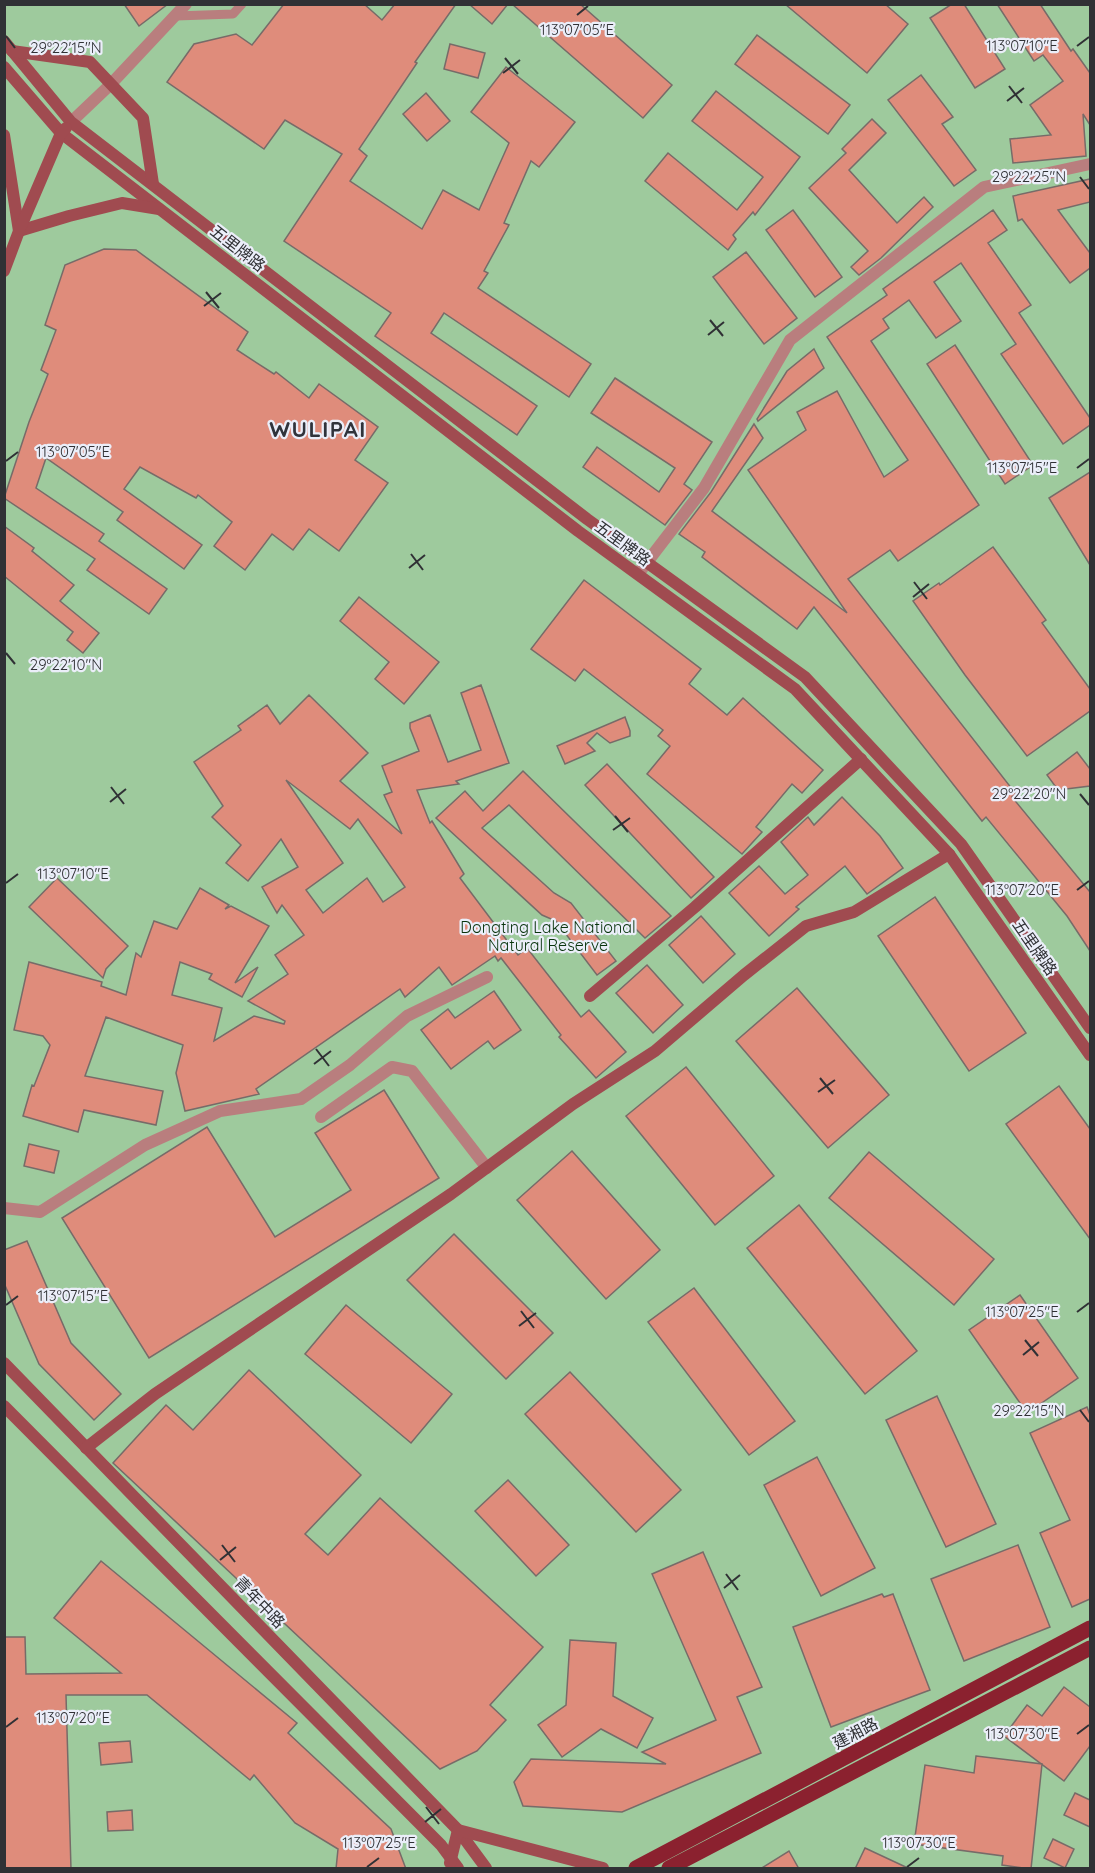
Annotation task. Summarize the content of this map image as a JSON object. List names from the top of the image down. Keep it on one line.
{"streets":{"main road":["五里牌路","青年中路","建湘路"]},"districts":["WULIPAI"],"parks":["Dongting Lake National Natural Reserve"],"coordinates":["113°07'05\"E","113°07'10\"E","29°22'15\"N","29°22'25\"N","113°07'15\"E","29°22'10\"N","29°22'20\"N","113°07'20\"E","113°07'25\"E","113°07'30\"E"]}
